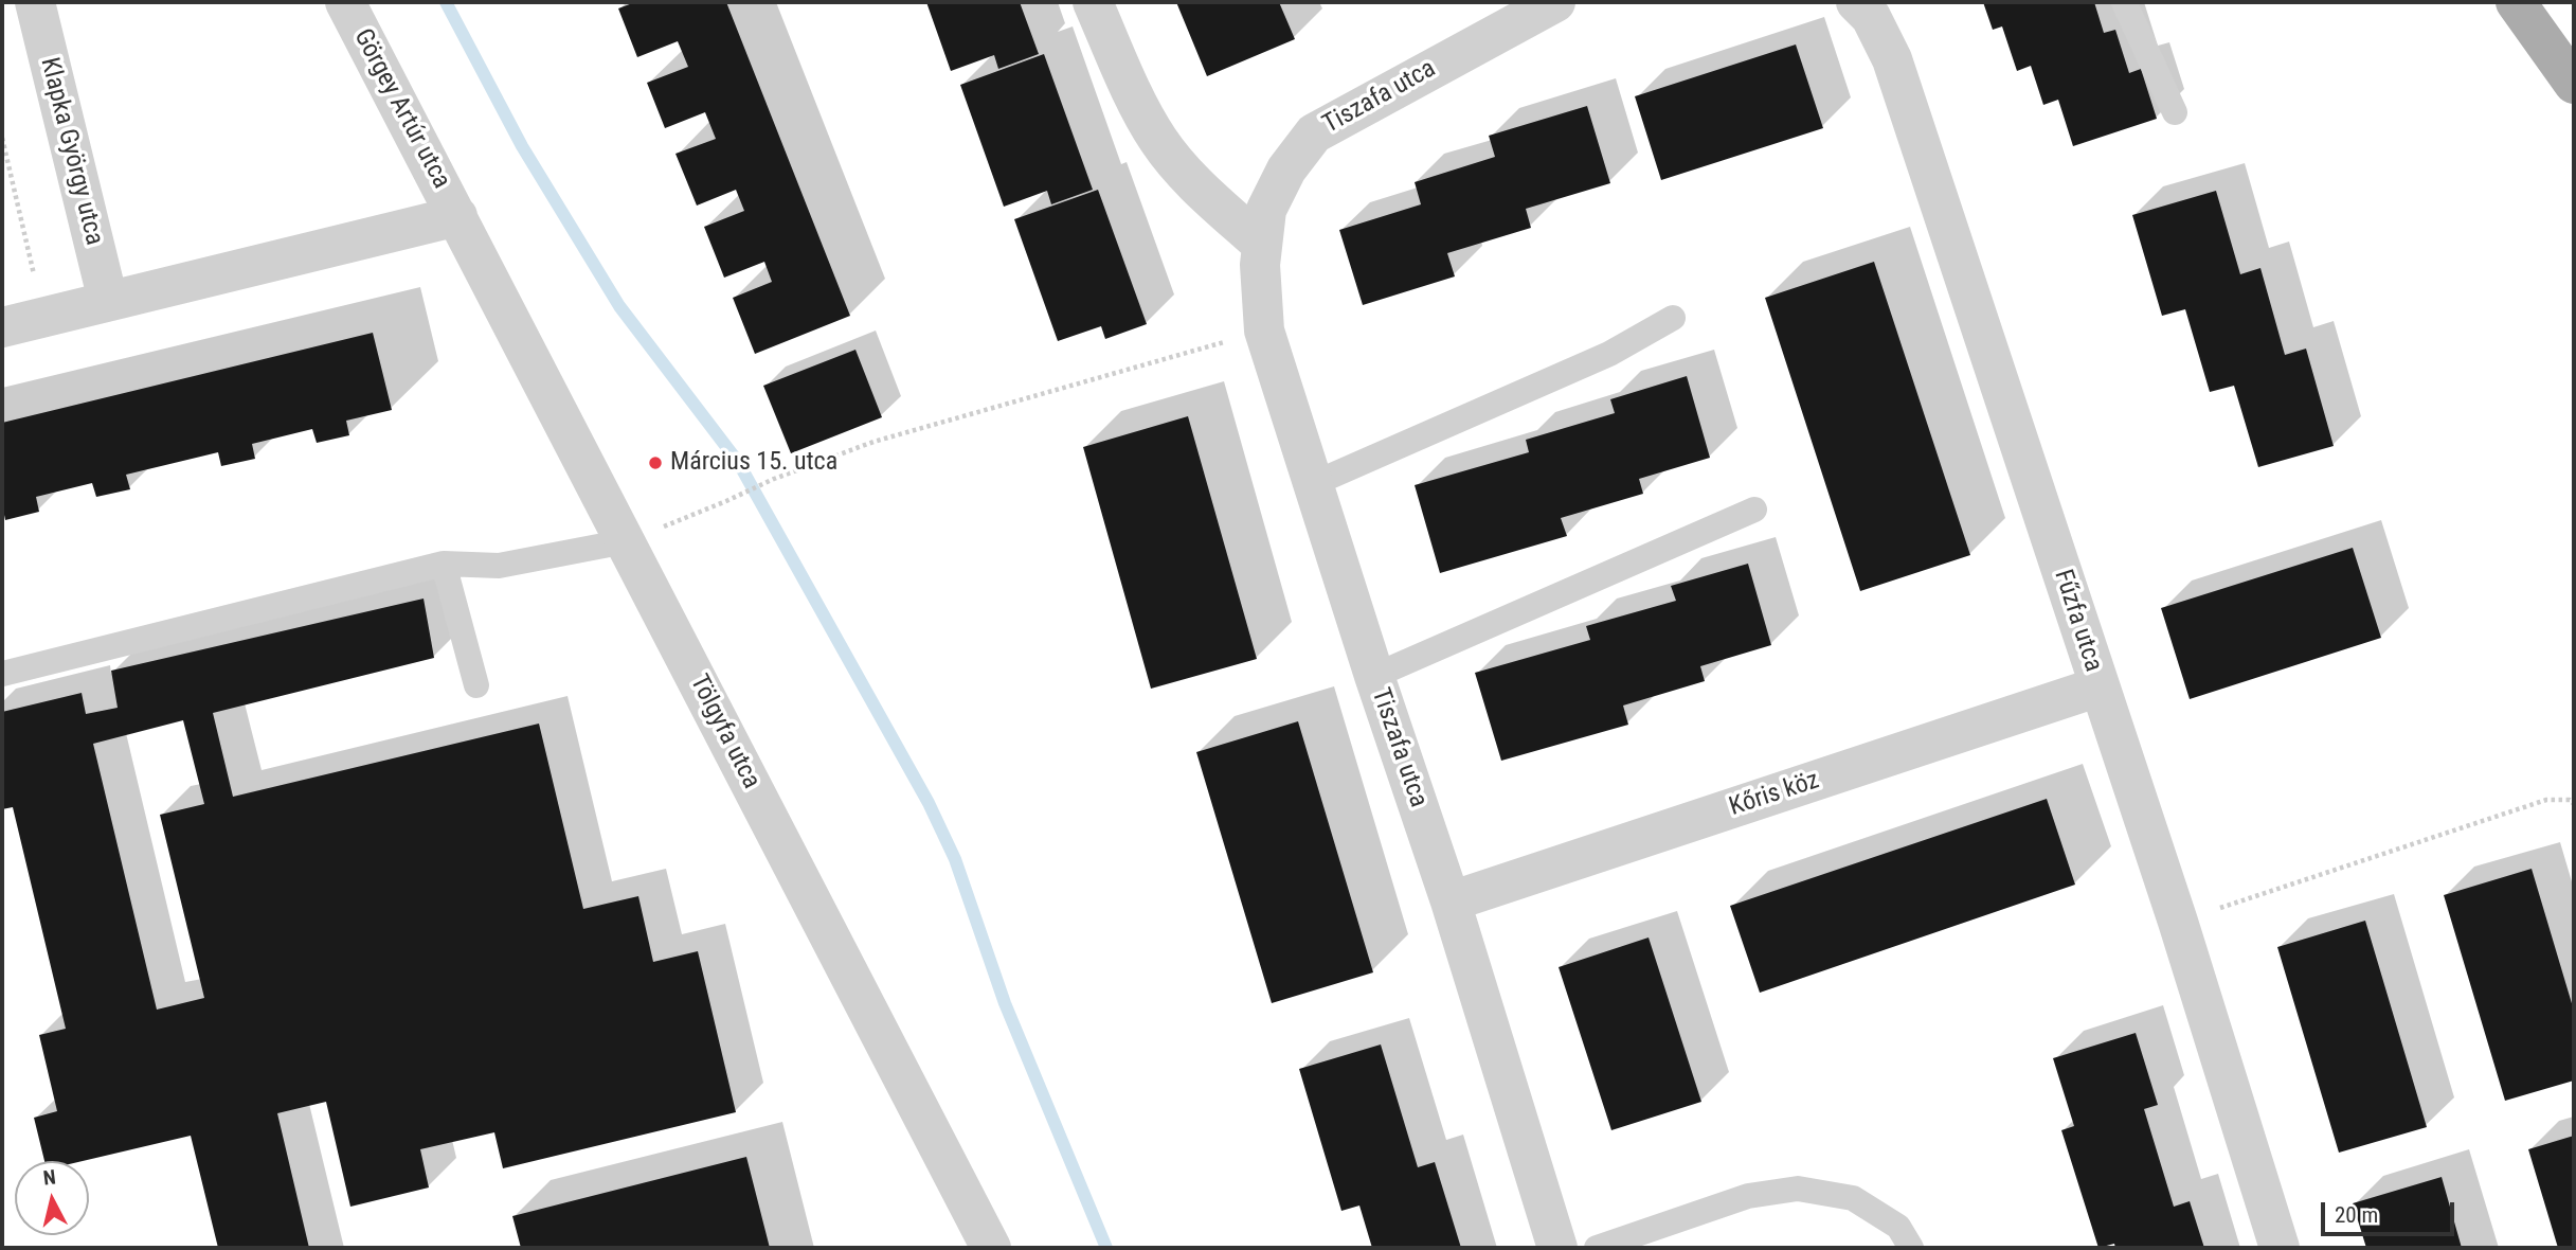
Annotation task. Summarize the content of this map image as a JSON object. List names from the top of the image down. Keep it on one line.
{"streets":{"street":["Tiszafa utca","Görgey Artúr utca","Klapka György utca","Fűzfa utca","Tölgyfa utca","Kőris köz"]},"crossings":[["Tiszafa utca","Kőris köz"],["Görgey Artúr utca","Tölgyfa utca"],["Fűzfa utca","Kőris köz"]],"places":["Március 15. utca"],"scale_bar":"20 m","north":"top"}
